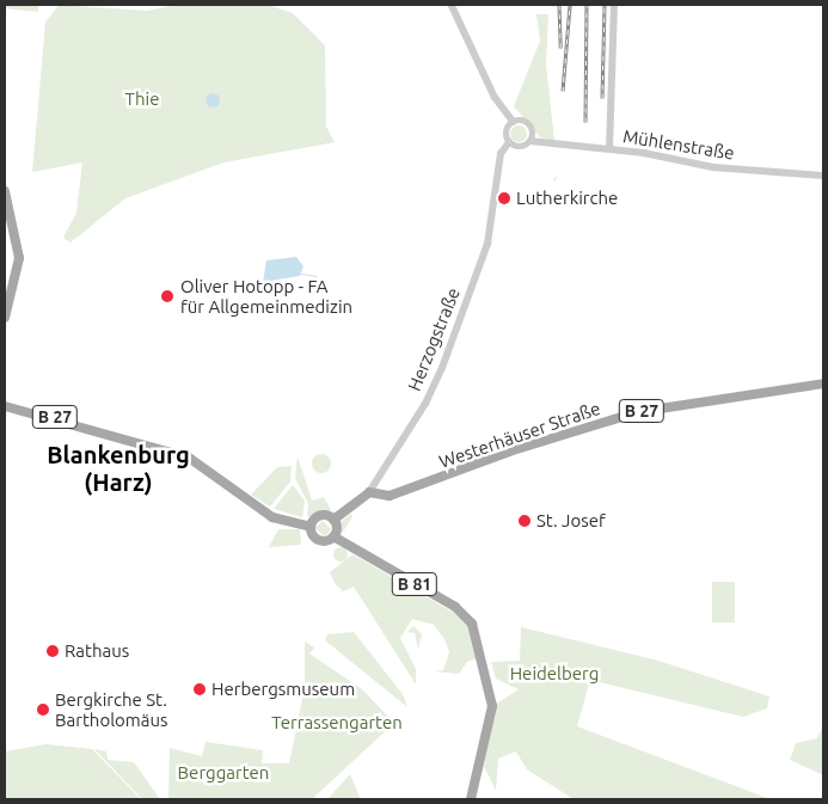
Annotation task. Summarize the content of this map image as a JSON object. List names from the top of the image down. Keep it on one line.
{"streets":{"main road":["Herzogstraße","B 27","Westerhäuser Straße","B 81"],"street":["Mühlenstraße"]},"crossings":[["Mühlenstraße","Herzogstraße"],["Herzogstraße","B 27"],["Herzogstraße","Westerhäuser Straße"],["Herzogstraße","B 81"],["B 27","B 81"]],"districts":["Blankenburg (Harz)"],"parks":["Thie","Heidelberg","Terrassengarten","Berggarten"],"places":["Lutherkirche","Oliver Hotopp - FA für Allgemeinmedizin","St. Josef","Rathaus","Herbergsmuseum","Bergkirche St. Bartholomäus"]}
